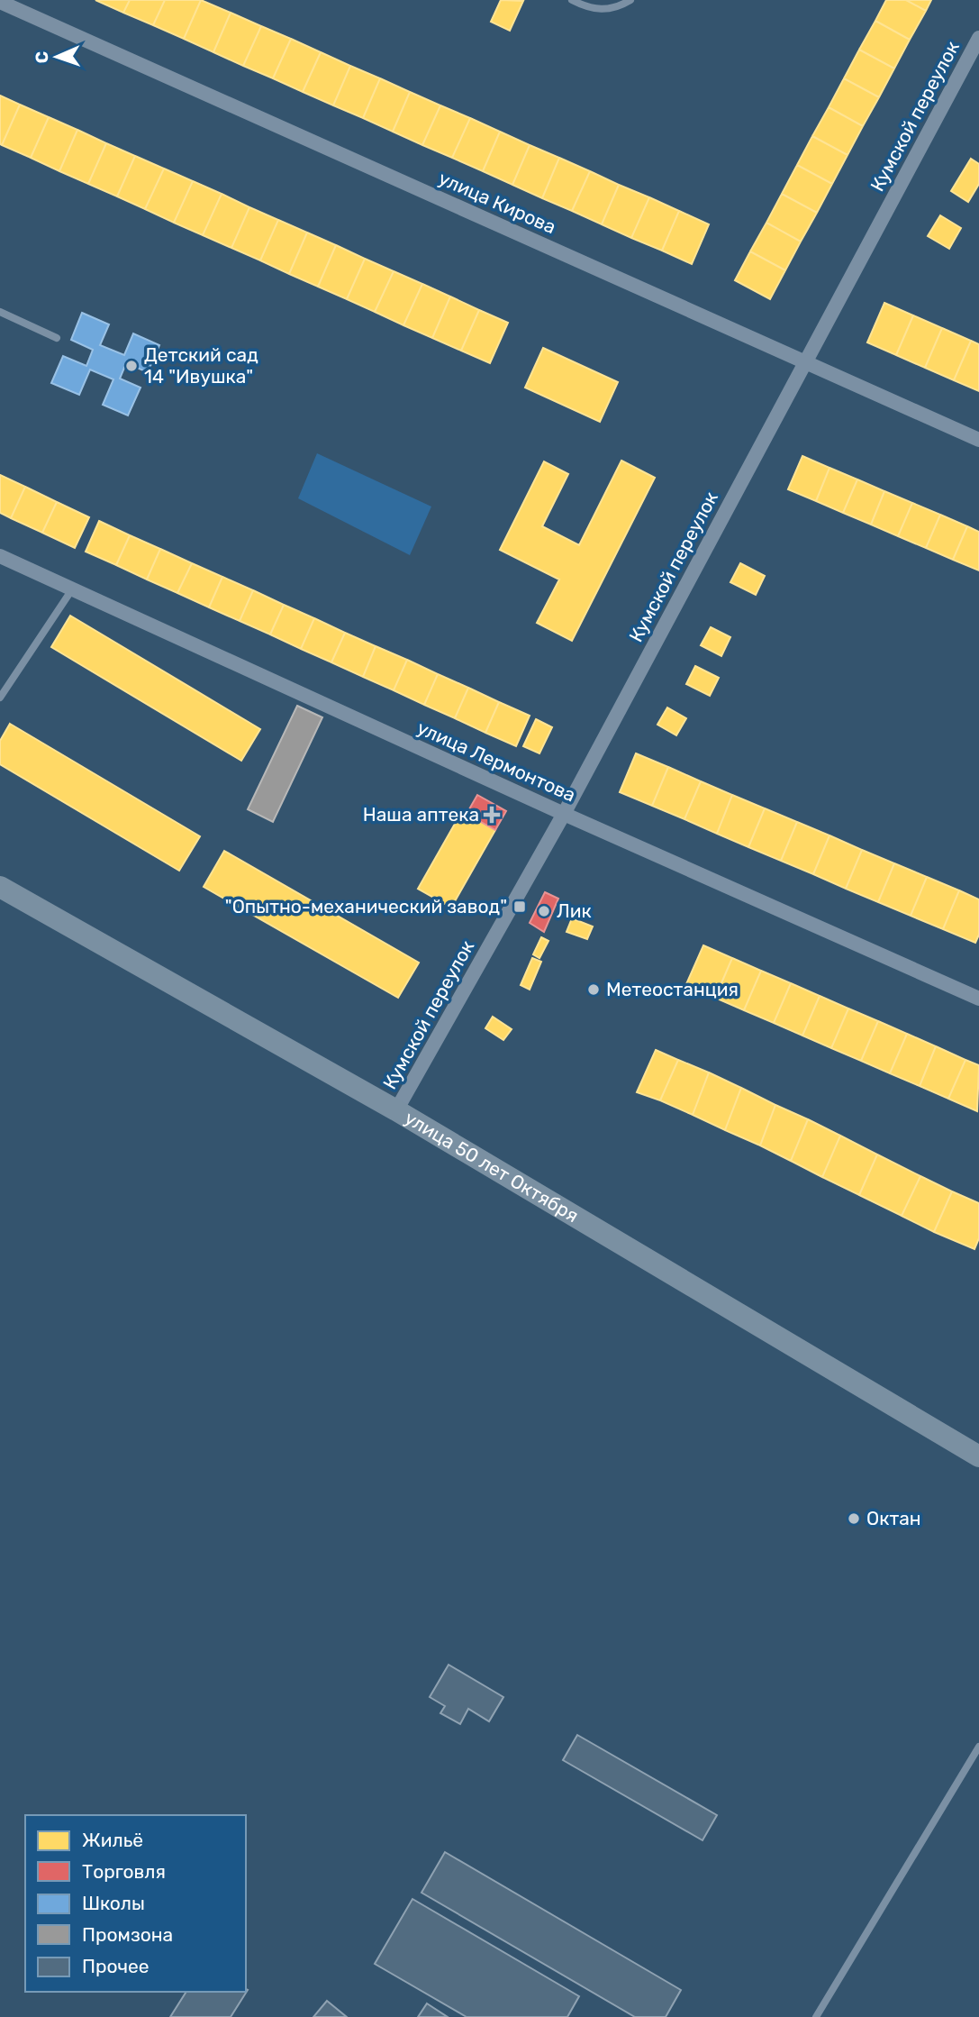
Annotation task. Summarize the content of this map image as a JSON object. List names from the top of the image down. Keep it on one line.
{"streets":{"highway":["улица 50 лет Октября"],"street":["Кумской переулок","улица Кирова","улица Лермонтова"]},"crossings":[["Кумской переулок","улица Кирова"],["Кумской переулок","улица Лермонтова"],["Кумской переулок","улица 50 лет Октября"]],"places":{"other":["Детский сад 14 \"Ивушка\"","Лик","Метеостанция","Октан"],"health":["Наша аптека"],"transit":["\"Опытно-механический завод\""]},"legend":["Жильё","Торговля","Школы","Промзона","Прочее"],"north":"left"}
